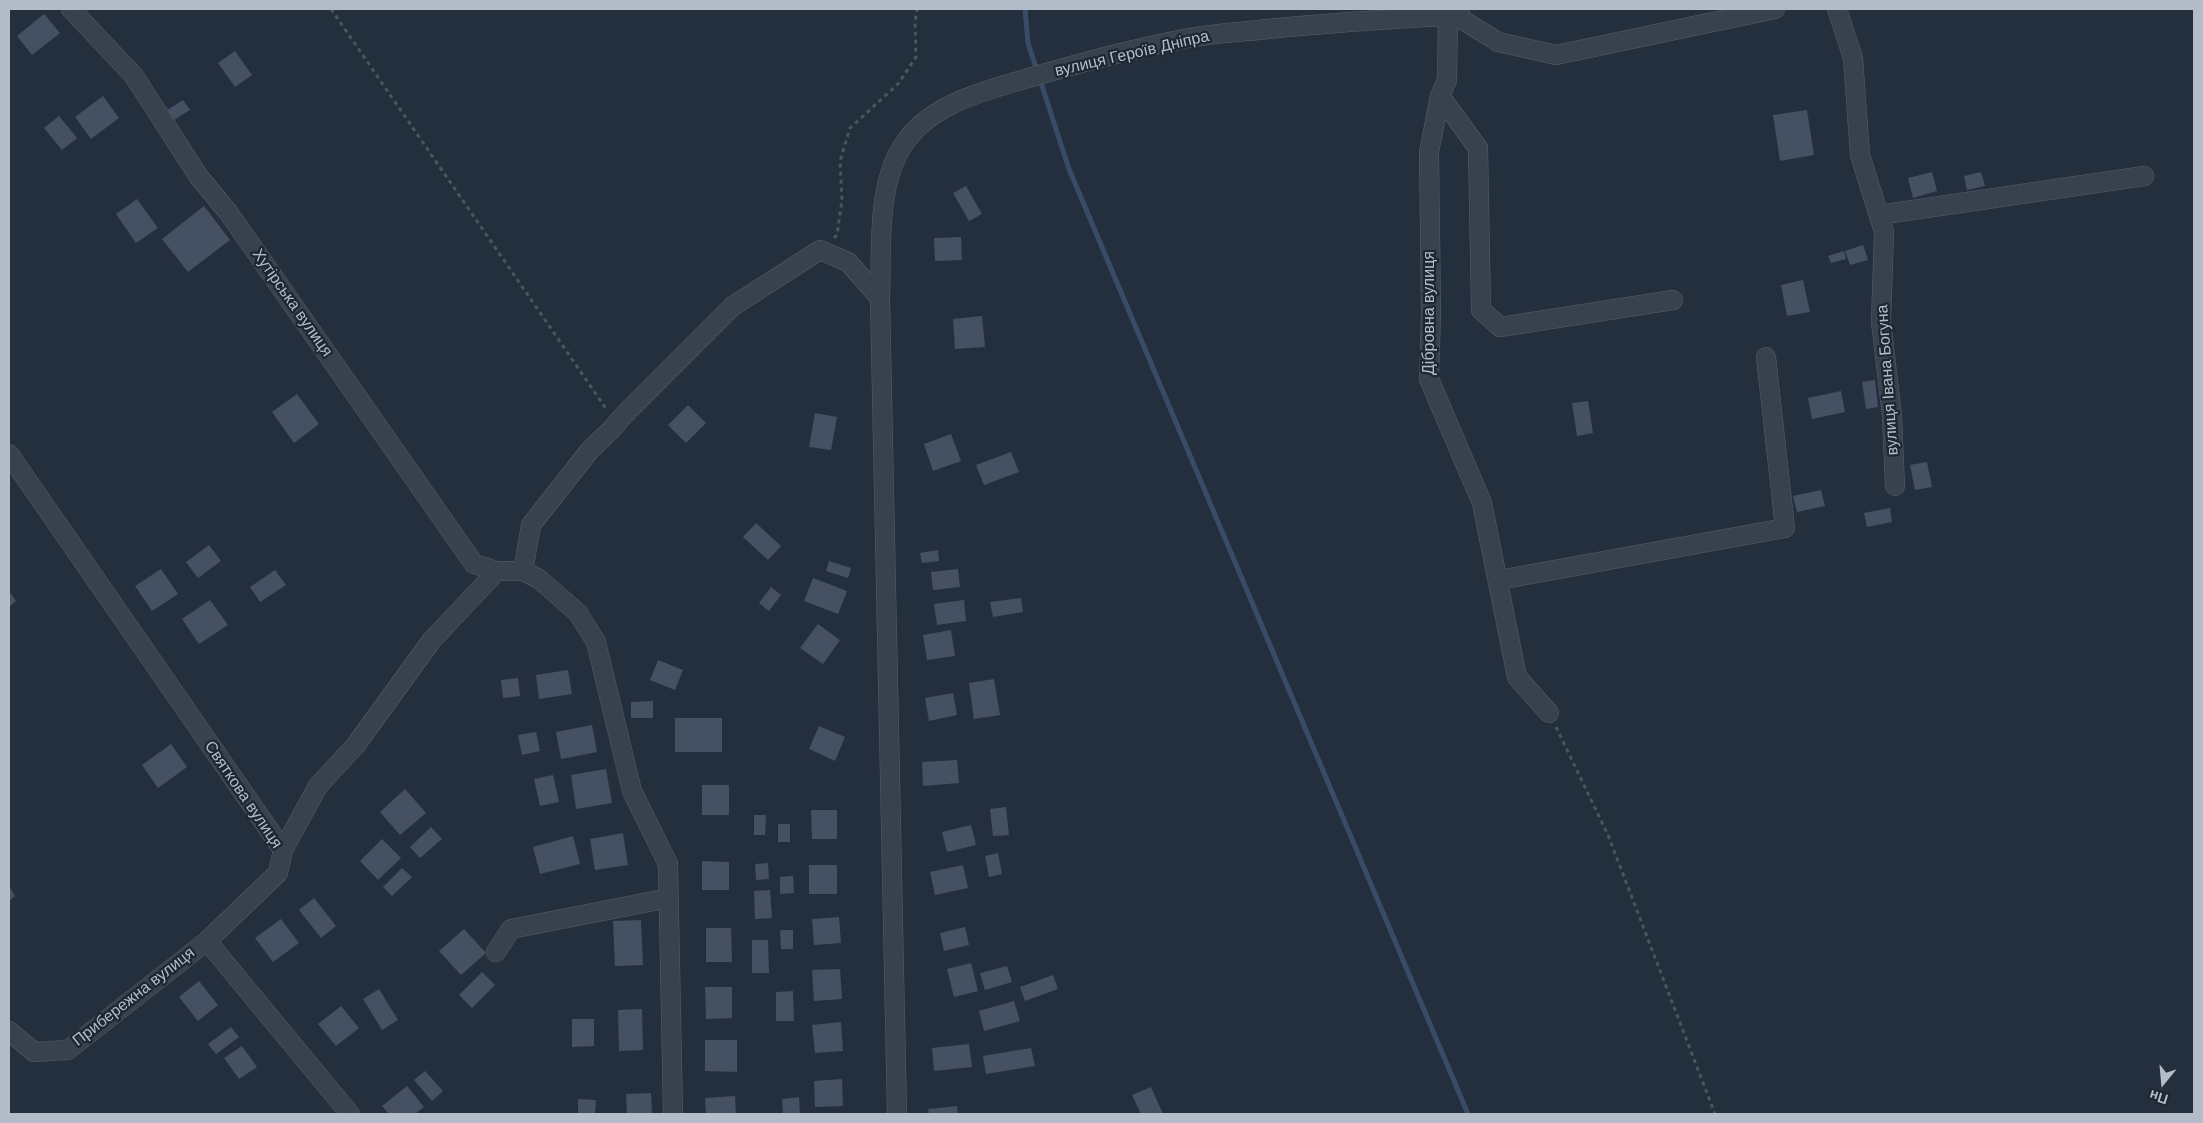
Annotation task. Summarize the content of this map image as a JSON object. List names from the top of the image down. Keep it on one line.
{"streets":{"street":["вулиця Героїв Дніпра","Хутірська вулиця","Дібровна вулиця","вулиця Івана Богуна","Святкова вулиця","Прибережна вулиця"]},"crossings":[["вулиця Героїв Дніпра","Дібровна вулиця"],["Святкова вулиця","Прибережна вулиця"]],"north":"bottom"}
